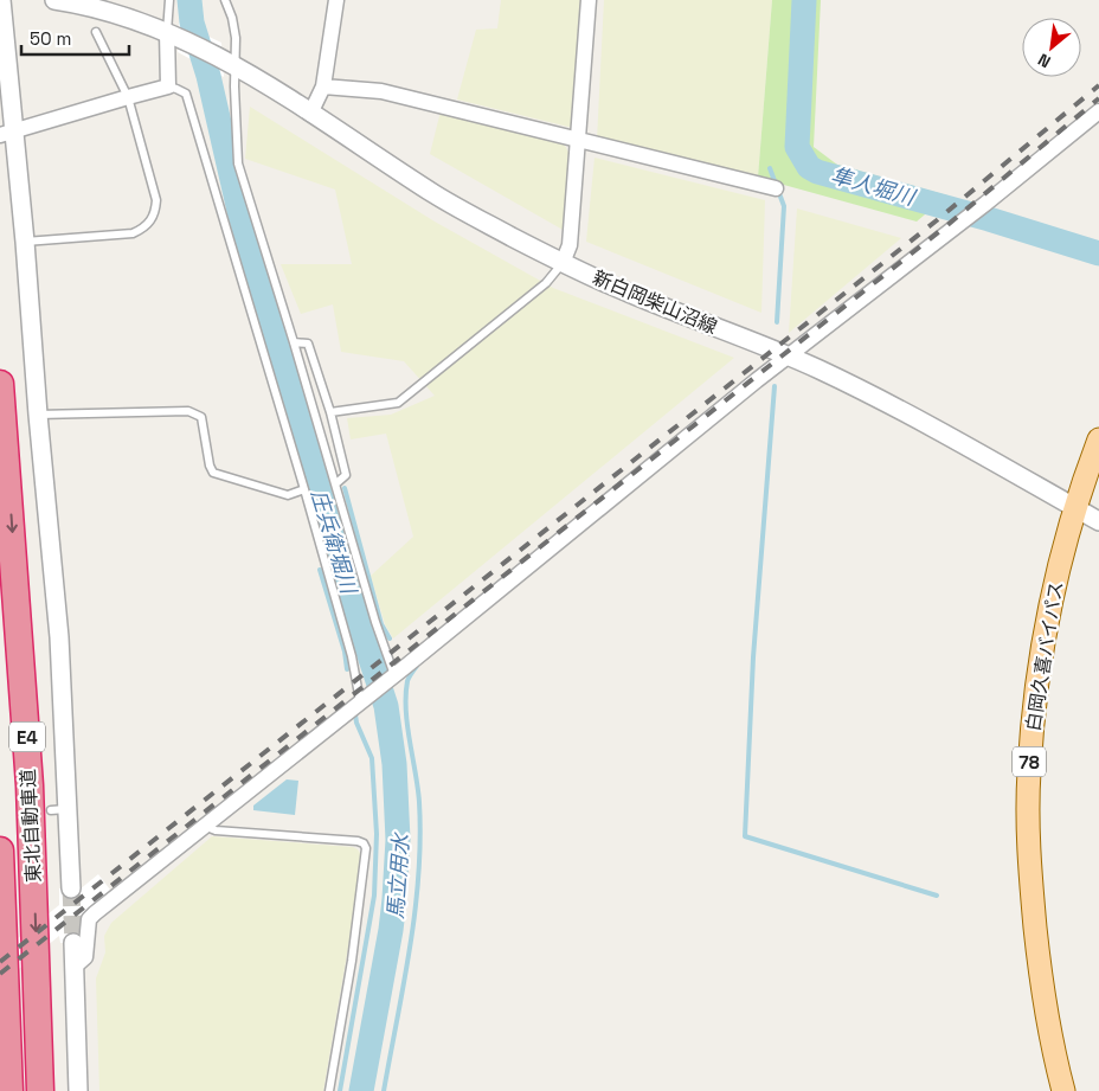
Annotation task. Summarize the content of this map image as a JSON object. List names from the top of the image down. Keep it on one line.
{"streets":{"highway":["E4","東北自動車道"],"main road":["白岡久喜バイパス","78"],"street":["新白岡柴山沼線"]},"crossings":[["新白岡柴山沼線","白岡久喜バイパス"]],"water":["隼人堀川","庄兵衛堀川","馬立用水"],"scale_bar":"50 m","north":"bottom left"}
